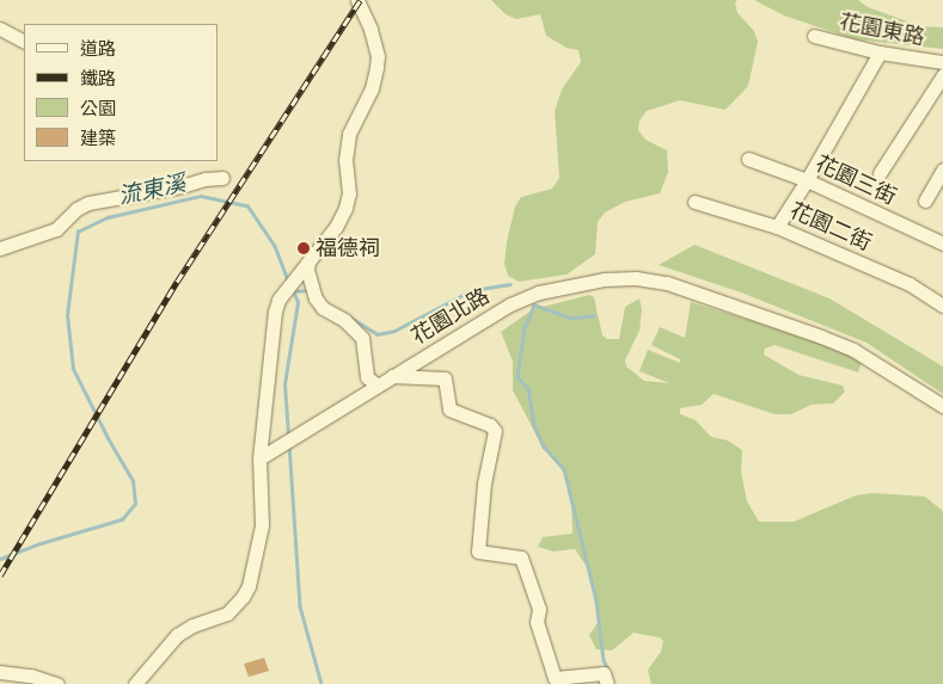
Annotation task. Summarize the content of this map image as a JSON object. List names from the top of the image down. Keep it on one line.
{"streets":{"street":["花園東路","花園三街","花園二街","花園北路"]},"water":["流東溪"],"places":["福德祠"],"legend":["道路","鐵路","公園","建築"]}
